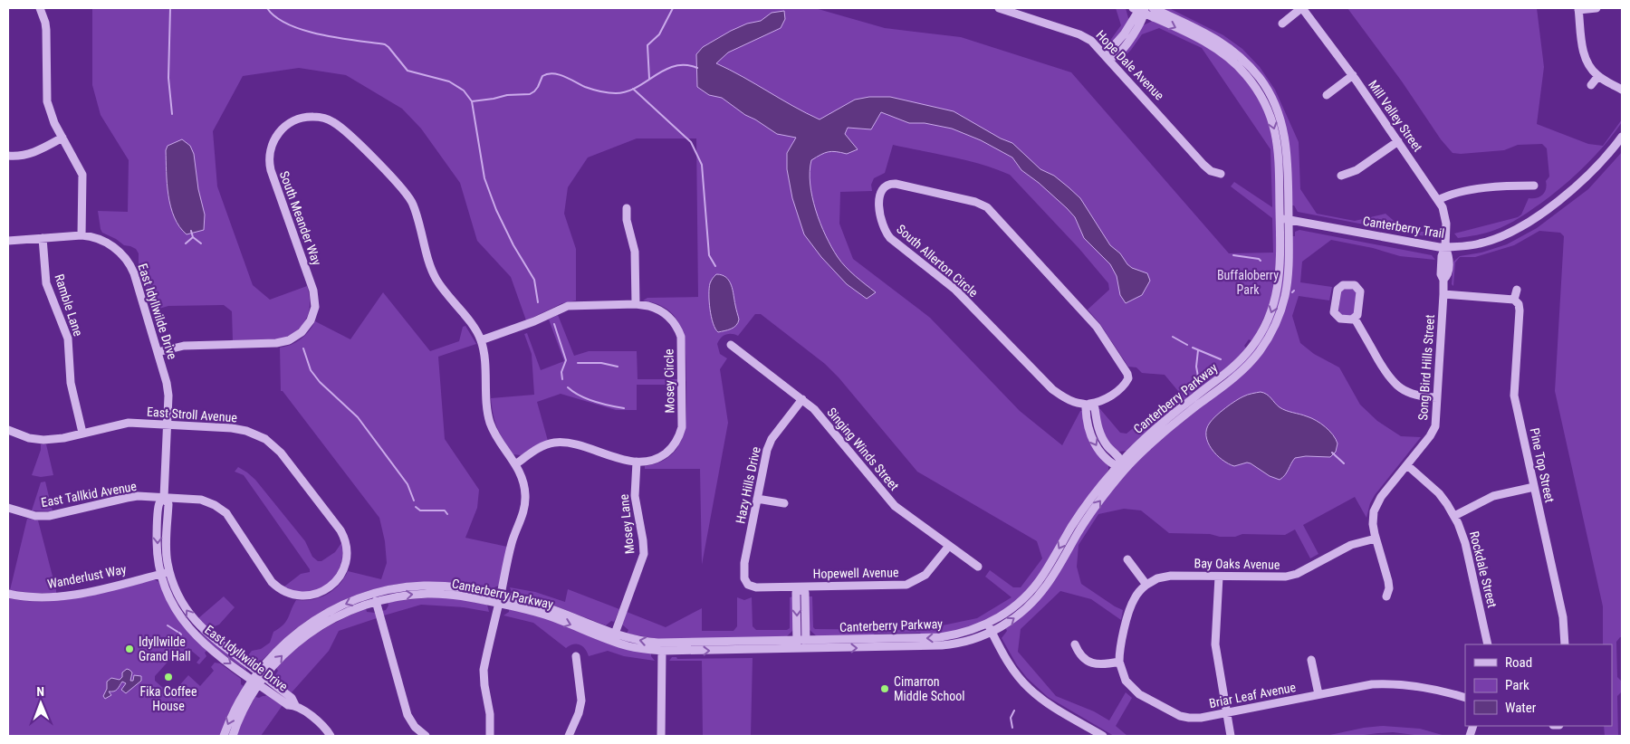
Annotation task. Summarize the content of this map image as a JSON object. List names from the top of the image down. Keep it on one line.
{"streets":{"street":["Hope Dale Avenue","Mill Valley Street","South Meander Way","Canterberry Trail","South Allerton Circle","Ramble Lane","East Idyllwilde Drive","Song Bird Hills Street","Mosey Circle","Canterberry Parkway","East Stroll Avenue","Singing Winds Street","Pine Top Street","Hazy Hills Drive","East Tallkid Avenue","Mosey Lane","Bay Oaks Avenue","Rockdale Street","Hopewell Avenue","Wanderlust Way","Briar Leaf Avenue"]},"crossings":[["Mill Valley Street","Canterberry Trail"],["Mill Valley Street","Song Bird Hills Street"],["South Meander Way","East Idyllwilde Drive"],["South Meander Way","Mosey Circle"],["South Meander Way","Canterberry Parkway"],["Canterberry Trail","Song Bird Hills Street"],["Canterberry Trail","Canterberry Parkway"],["Ramble Lane","East Idyllwilde Drive"],["Ramble Lane","East Stroll Avenue"],["East Idyllwilde Drive","Canterberry Parkway"],["East Idyllwilde Drive","East Stroll Avenue"],["East Idyllwilde Drive","East Tallkid Avenue"],["East Idyllwilde Drive","Wanderlust Way"],["Song Bird Hills Street","Bay Oaks Avenue"],["Song Bird Hills Street","Rockdale Street"],["Mosey Circle","Mosey Lane"],["Canterberry Parkway","Mosey Lane"],["East Stroll Avenue","East Tallkid Avenue"],["Singing Winds Street","Hazy Hills Drive"],["Singing Winds Street","Hopewell Avenue"],["Hazy Hills Drive","Hopewell Avenue"]],"parks":["Buffaloberry Park"],"places":["Idyllwilde Grand Hall","Fika Coffee House","Cimarron Middle School"],"legend":["Road","Park","Water"],"north":"top"}
